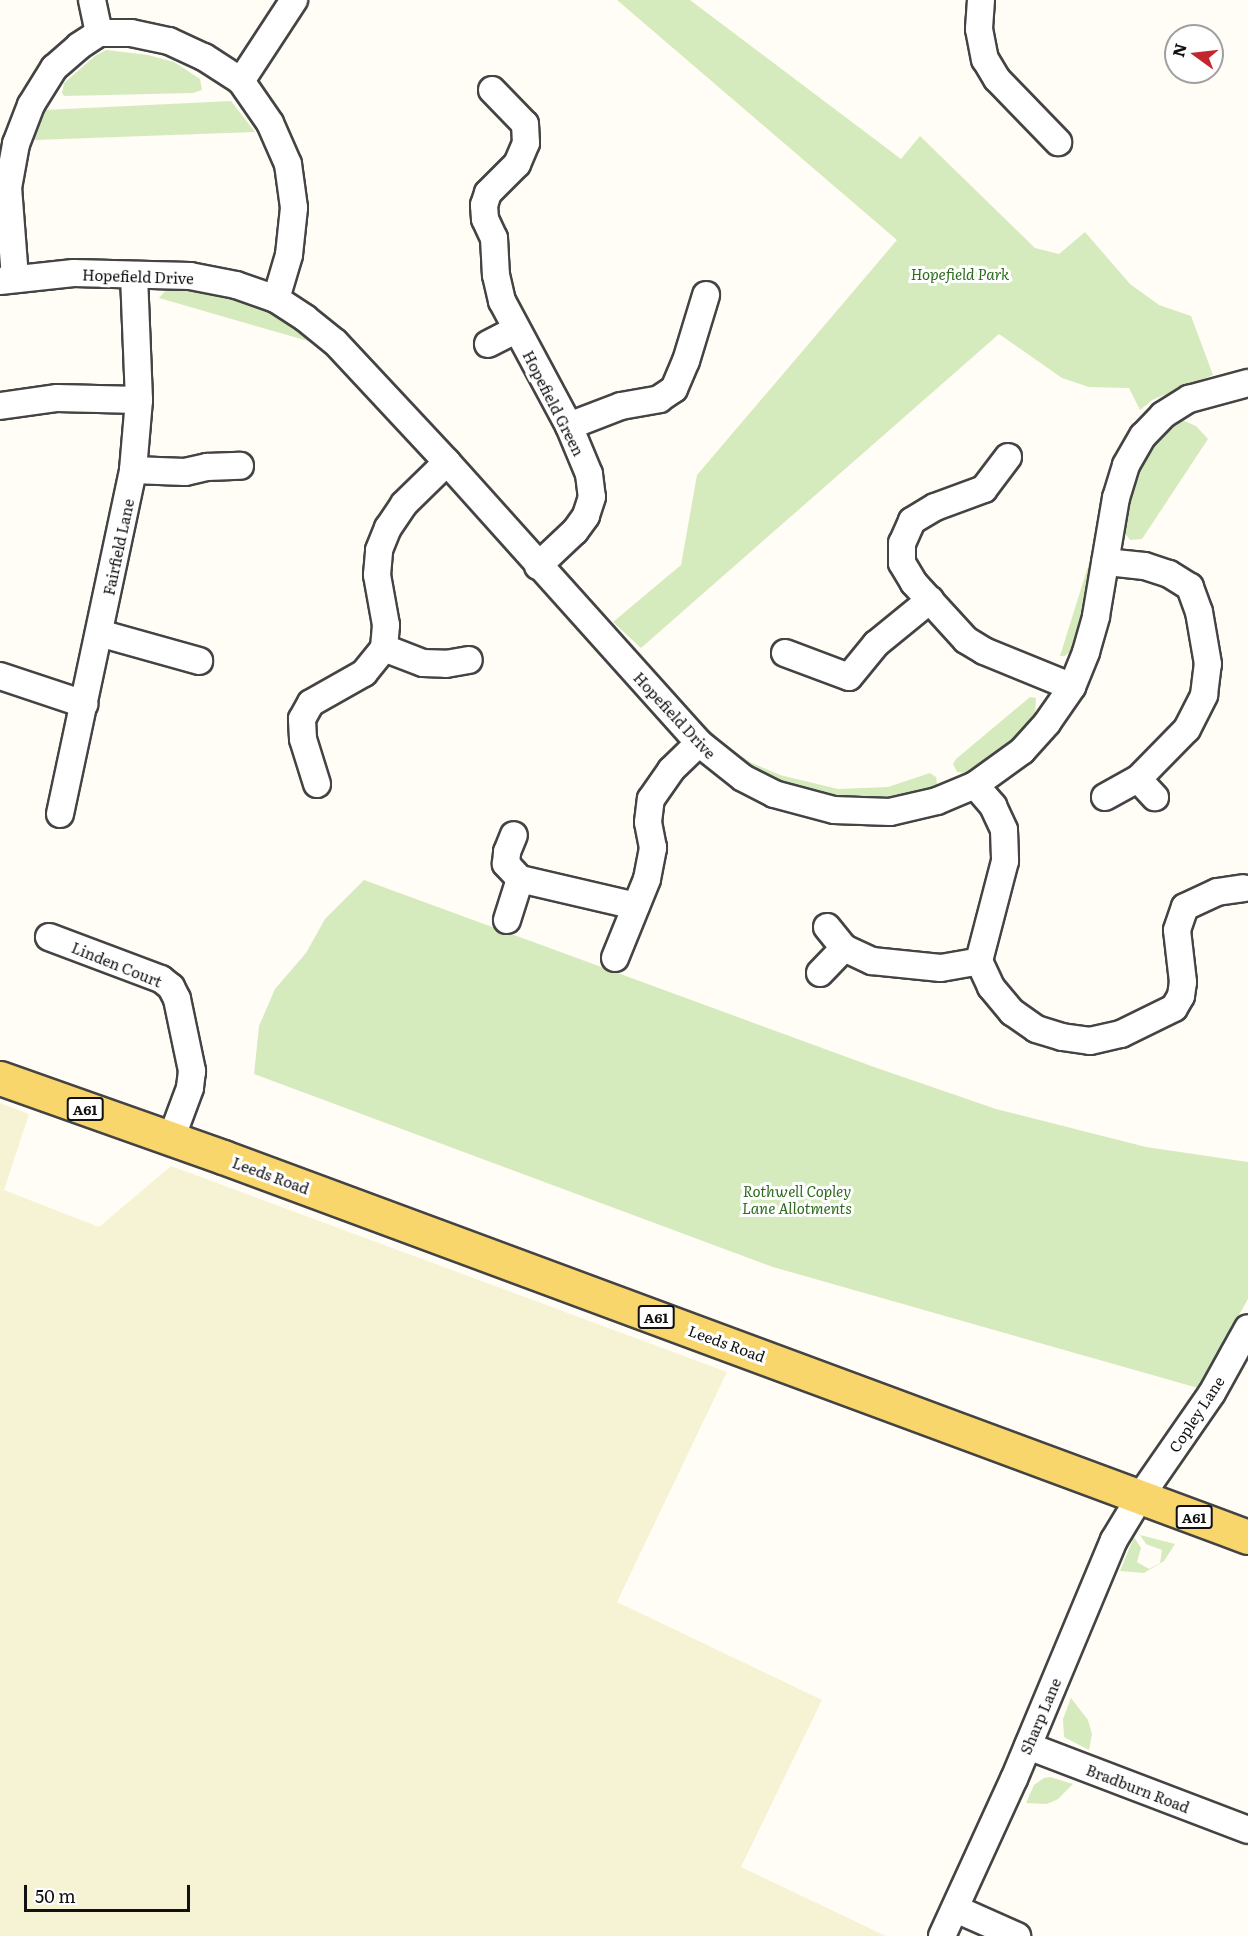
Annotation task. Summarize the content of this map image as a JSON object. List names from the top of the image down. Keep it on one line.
{"streets":{"main road":["A61","Leeds Road"],"street":["Hopefield Drive","Hopefield Green","Fairfield Lane","Linden Court","Copley Lane","Sharp Lane","Bradburn Road"]},"crossings":[["Hopefield Drive","Hopefield Green"],["Hopefield Drive","Fairfield Lane"],["Linden Court","A61"],["Linden Court","Leeds Road"],["A61","Leeds Road"],["Leeds Road","Copley Lane"],["Leeds Road","Sharp Lane"],["Copley Lane","Sharp Lane"],["Sharp Lane","Bradburn Road"]],"parks":["Hopefield Park","Rothwell Copley Lane Allotments"],"scale_bar":"50 m","north":"left"}
